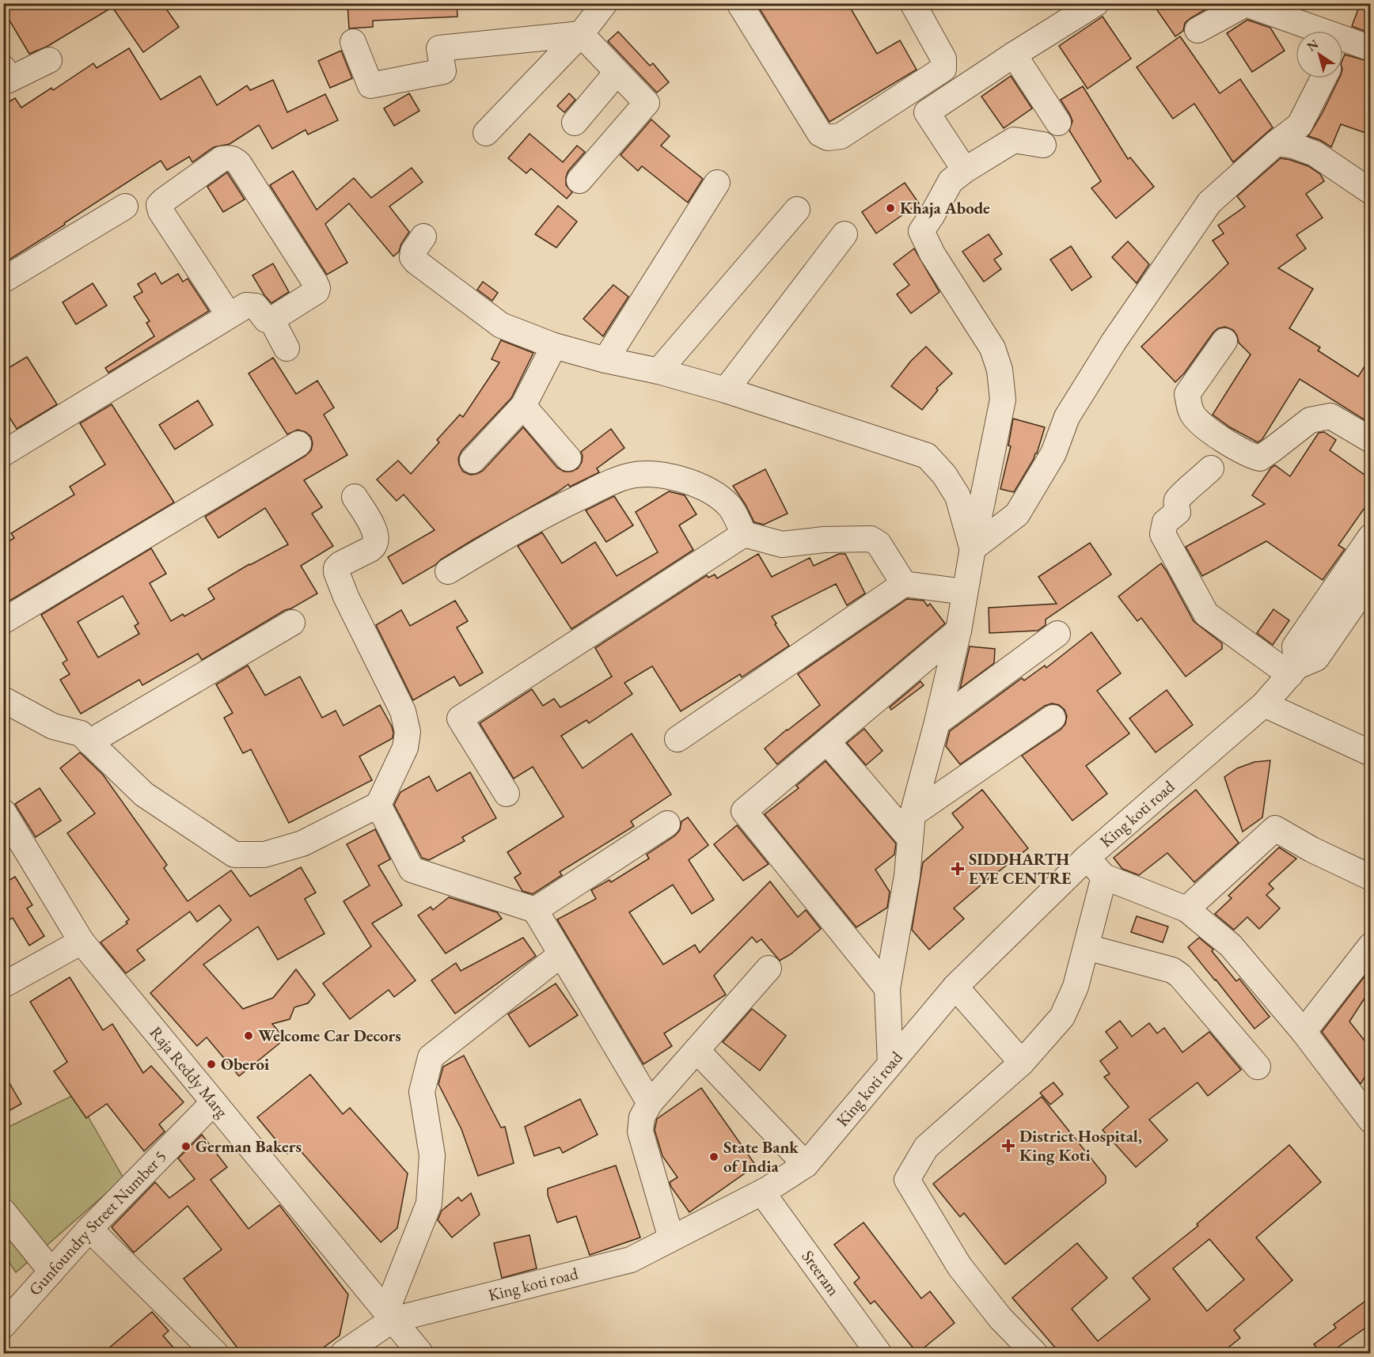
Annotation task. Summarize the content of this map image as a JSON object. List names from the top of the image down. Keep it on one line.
{"streets":{"street":["King koti road","Raja Reddy Marg","Gunfoundry Street Number 5","Sreeram"]},"crossings":[["King koti road","Raja Reddy Marg"],["King koti road","Sreeram"],["Raja Reddy Marg","Gunfoundry Street Number 5"]],"places":{"other":["Khaja Abode","Welcome Car Decors","Oberoi","German Bakers","State Bank of India"],"health":["SIDDHARTH EYE CENTRE","District Hospital, King Koti"]},"north":"top left"}
